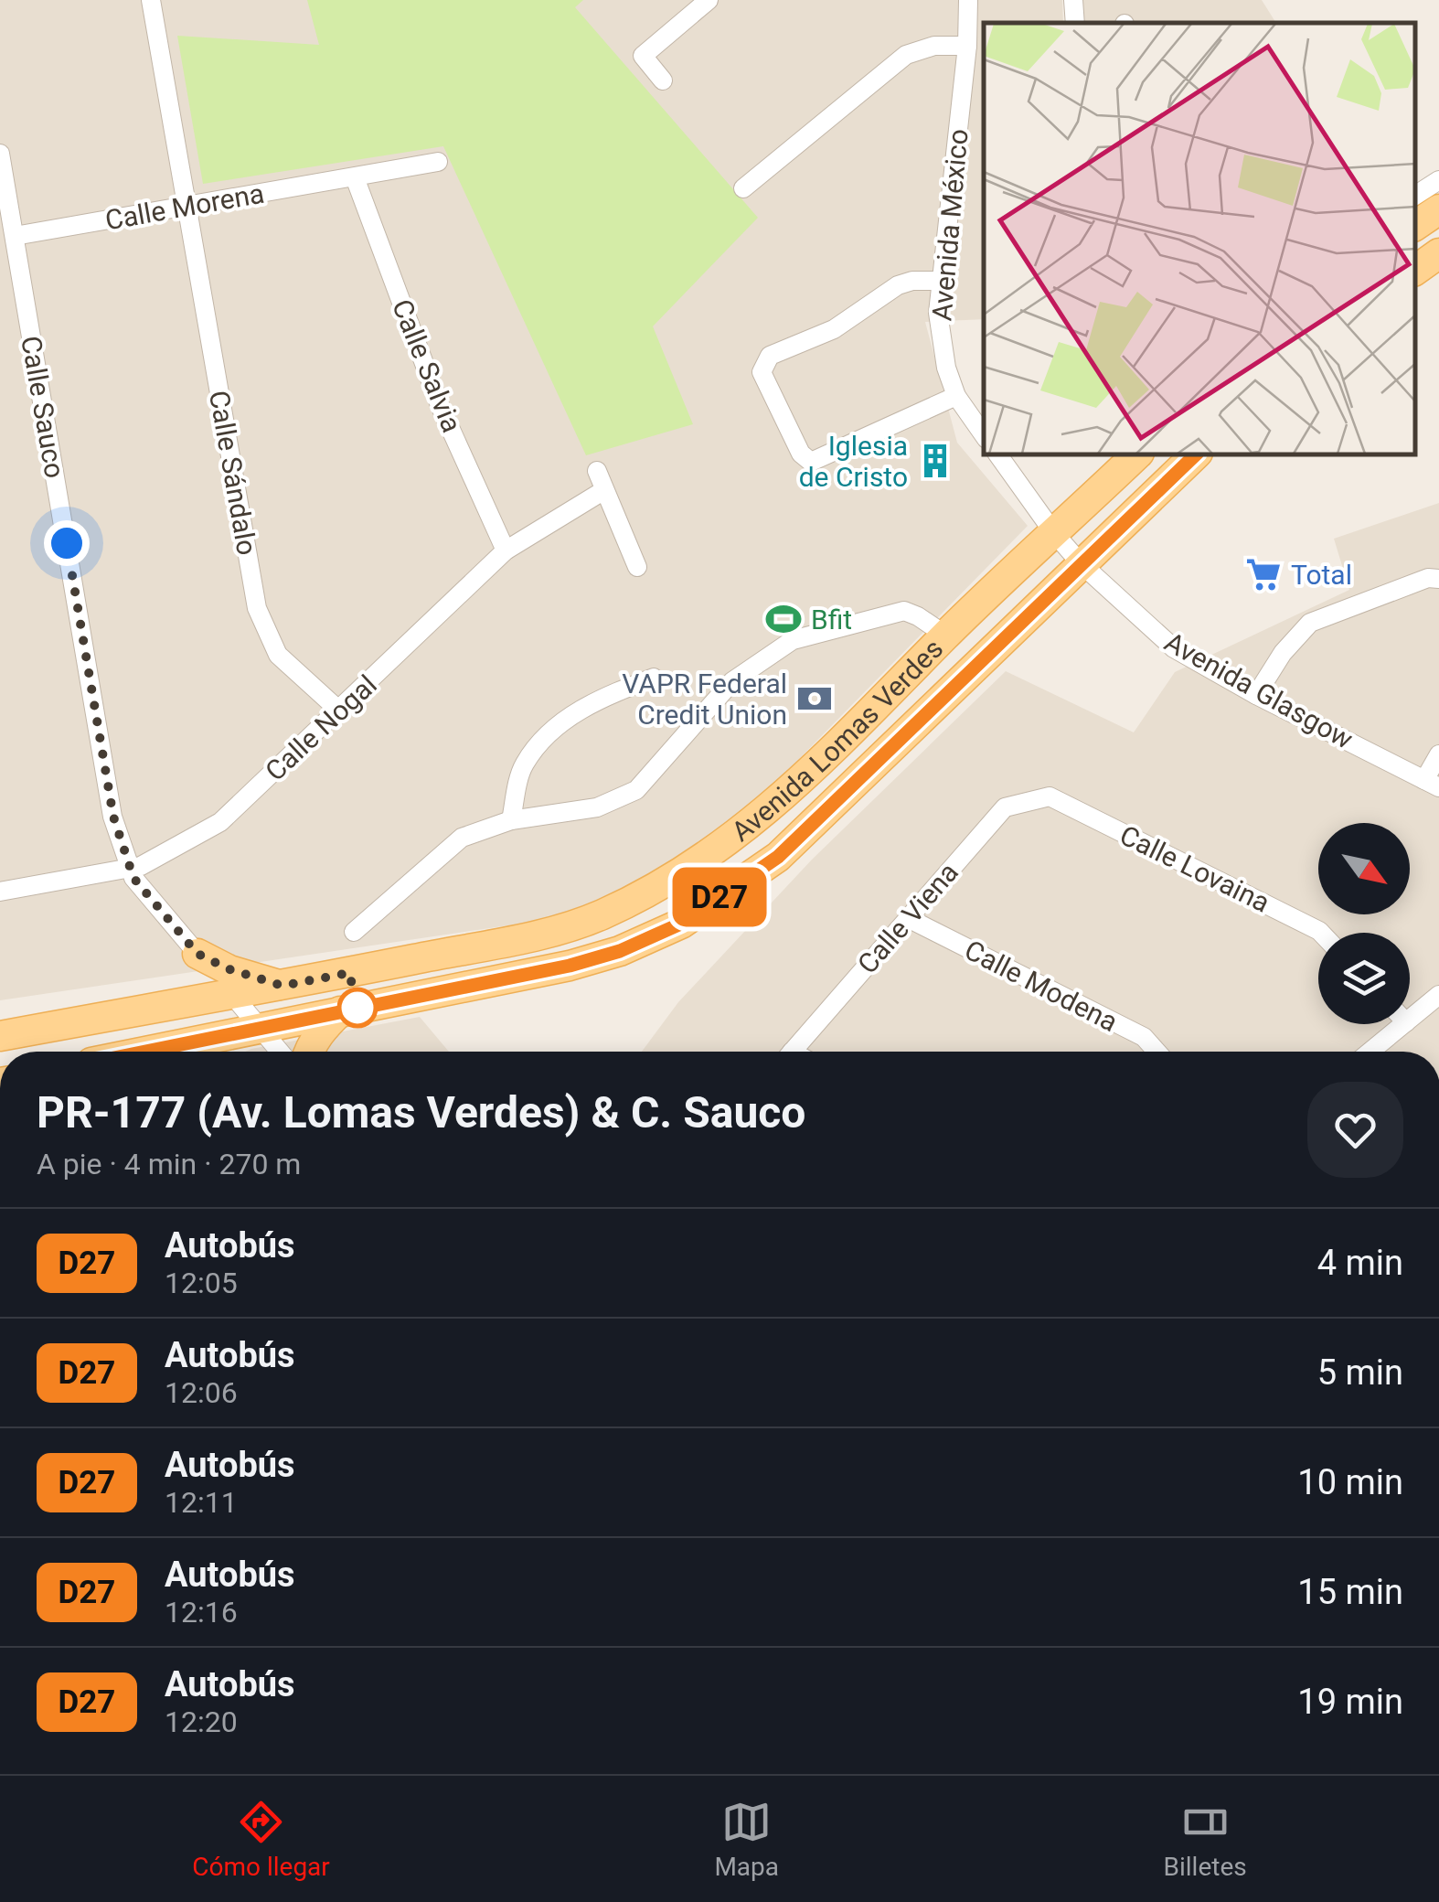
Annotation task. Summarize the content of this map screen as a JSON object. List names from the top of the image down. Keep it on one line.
{"streets":{"main road":["Avenida Lomas Verdes"],"street":["Calle Morena","Avenida México","Calle Salvia","Calle Sauco","Calle Sándalo","Avenida Glasgow","Calle Nogal","Calle Lovaina","Calle Viena","Calle Modena"]},"crossings":[["Calle Morena","Calle Salvia"],["Calle Morena","Calle Sauco"],["Calle Morena","Calle Sándalo"],["Calle Salvia","Calle Nogal"],["Calle Sauco","Calle Nogal"],["Calle Sauco","Avenida Lomas Verdes"],["Calle Sándalo","Calle Nogal"],["Avenida Glasgow","Avenida Lomas Verdes"],["Calle Lovaina","Calle Viena"],["Calle Viena","Calle Modena"]],"places":{"building":["Iglesia de Cristo"],"supermarket":["Total"],"sports":["Bfit"],"bank":["VAPR Federal Credit Union"]},"lines":["bus line D27"],"north":"bottom right","page":{"on_map":"D27","heading":["PR-177 (Av. Lomas Verdes) & C. Sauco","A pie · 4 min · 270 m"],"list":[{"mark":"D27","name":"Autobús","note":"12:05","value":"4 min"},{"mark":"D27","name":"Autobús","note":"12:06","value":"5 min"},{"mark":"D27","name":"Autobús","note":"12:11","value":"10 min"},{"mark":"D27","name":"Autobús","note":"12:16","value":"15 min"},{"mark":"D27","name":"Autobús","note":"12:20","value":"19 min"}],"tabs":["Cómo llegar","Mapa","Billetes"]}}
